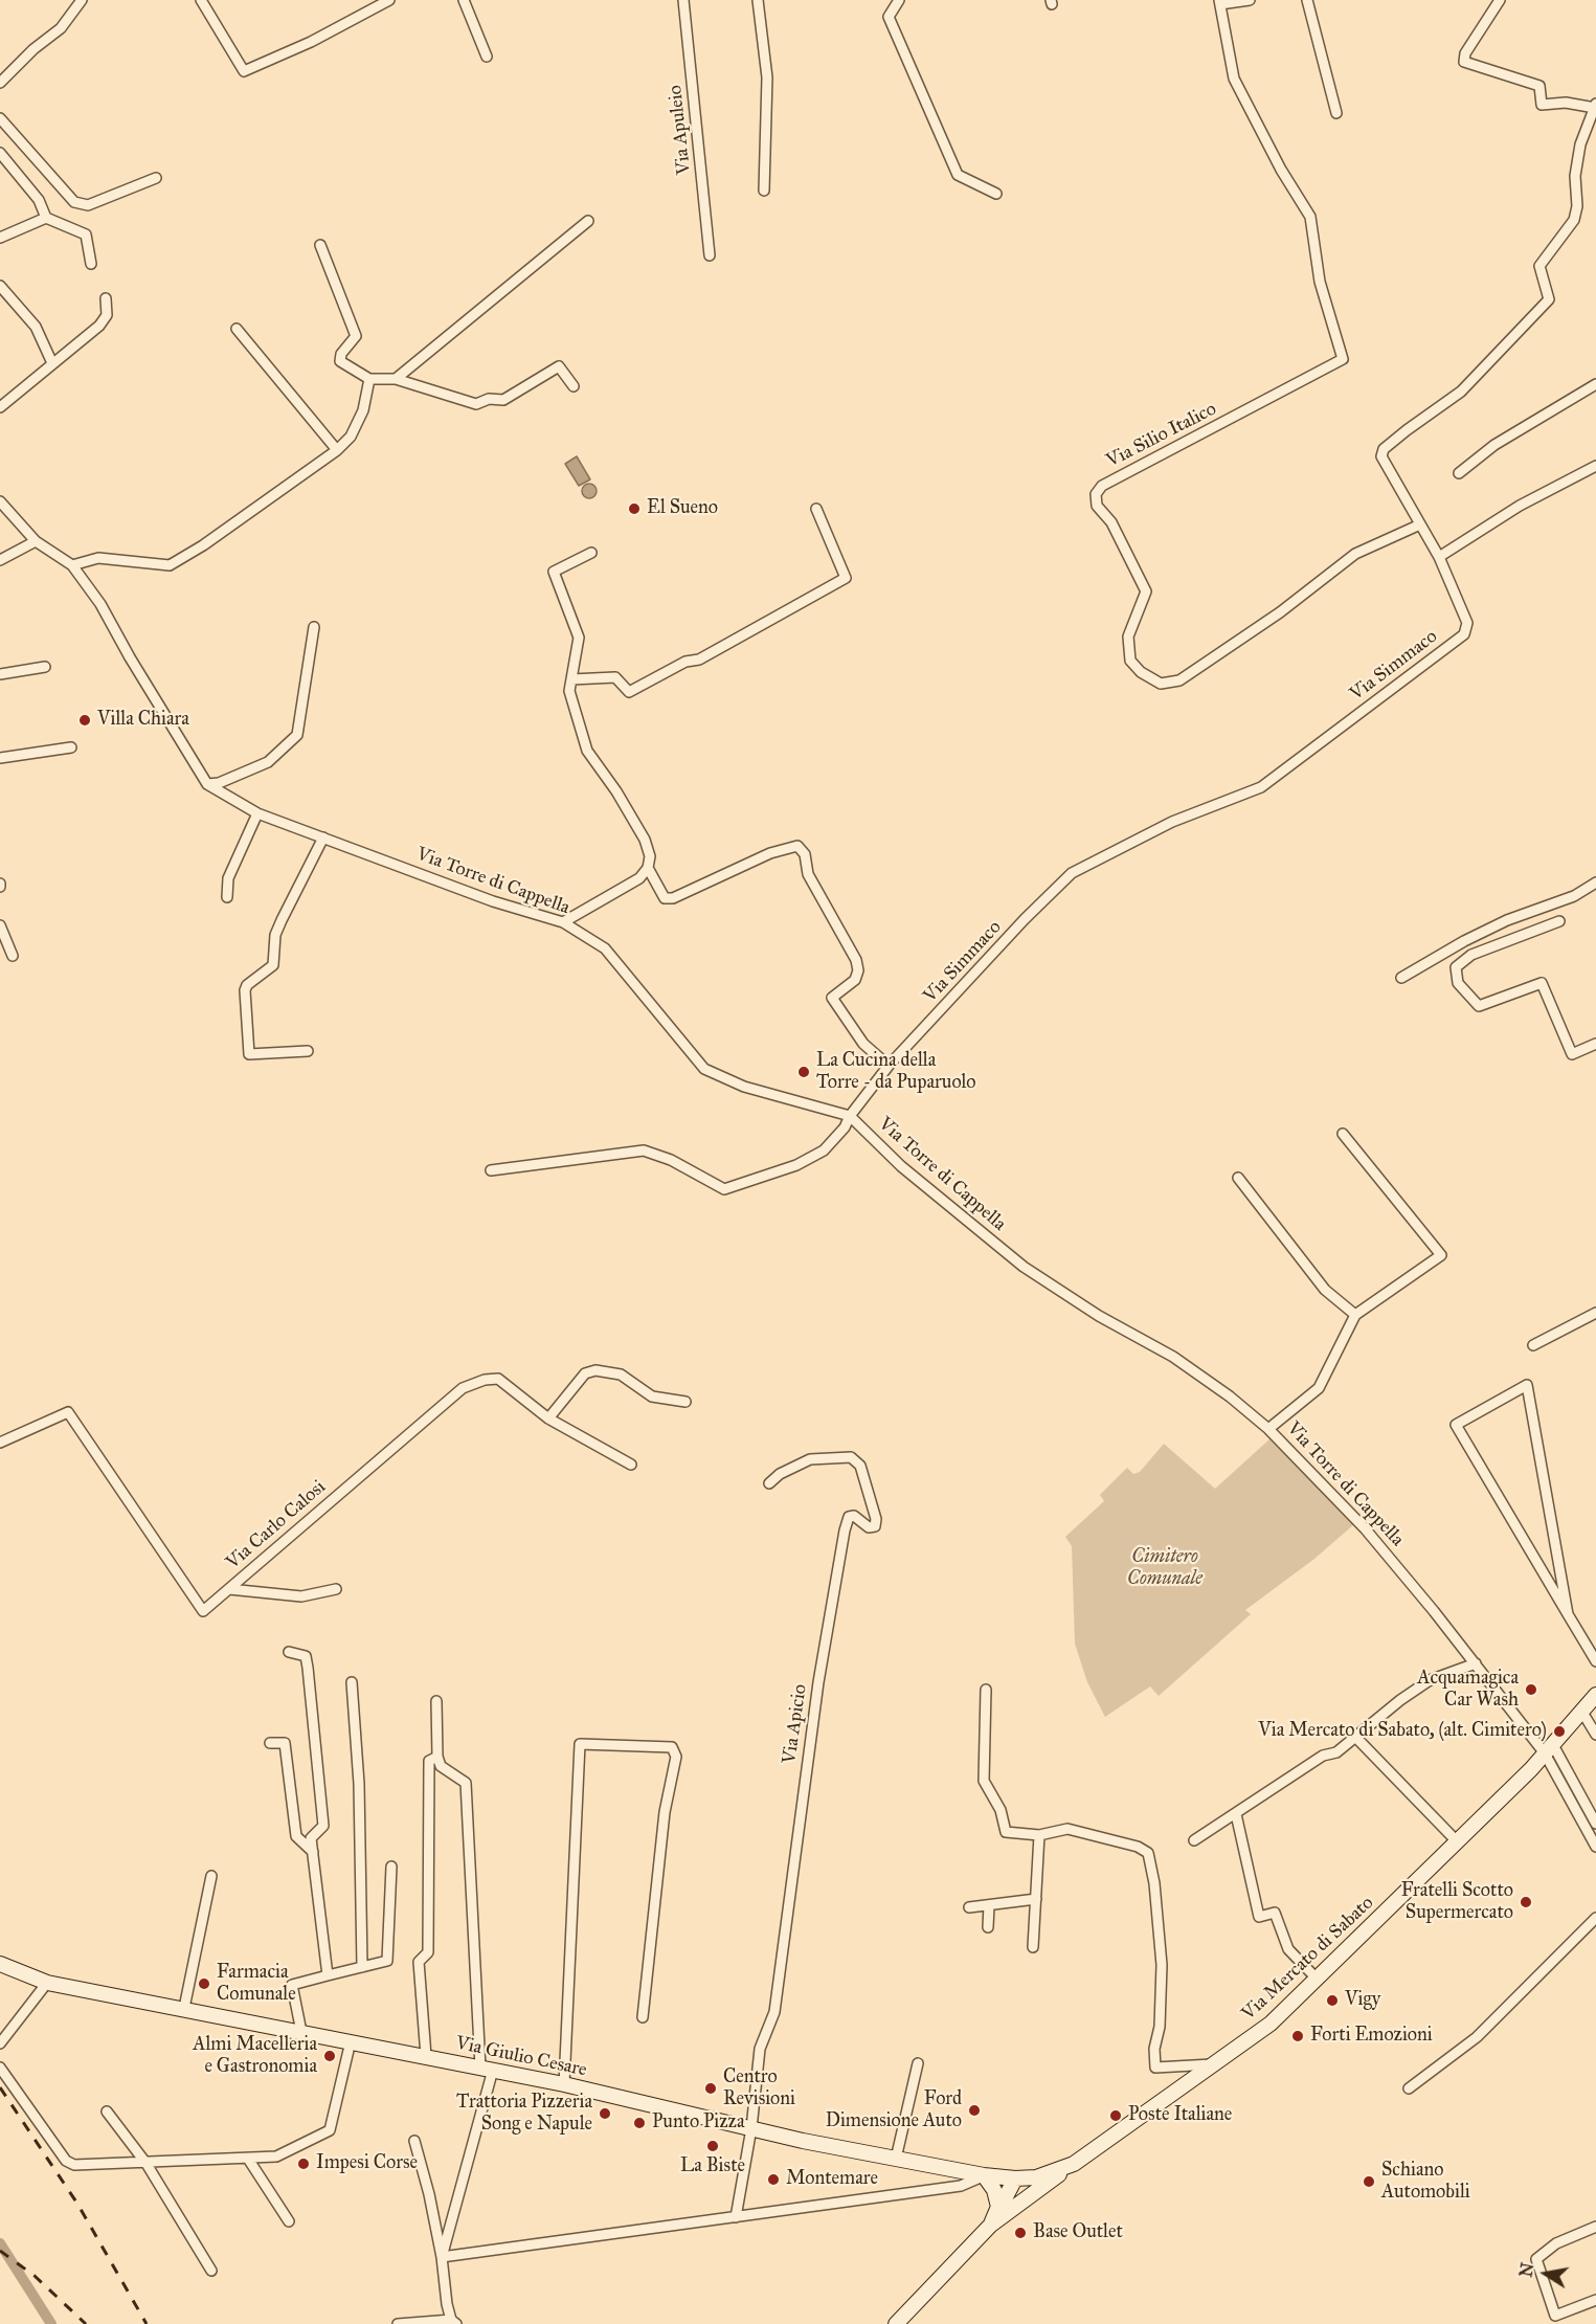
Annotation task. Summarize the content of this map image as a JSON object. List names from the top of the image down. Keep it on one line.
{"streets":{"street":["Via Apuleio","Via Silio Italico","Via Simmaco","Via Torre di Cappella","Via Carlo Calosi","Via Apicio","Via Mercato di Sabato","Via Giulio Cesare"]},"crossings":[["Via Silio Italico","Via Simmaco"],["Via Simmaco","Via Torre di Cappella"],["Via Torre di Cappella","Via Mercato di Sabato"],["Via Apicio","Via Giulio Cesare"],["Via Mercato di Sabato","Via Giulio Cesare"]],"parks":["Cimitero Comunale"],"places":["El Sueno","Villa Chiara","La Cucina della Torre - da Puparuolo","Acquamagica Car Wash","Via Mercato di Sabato, (alt. Cimitero)","Fratelli Scotto Supermercato","Farmacia Comunale","Vigy","Forti Emozioni","Almi Macelleria e Gastronomia","Centro Revisioni","Ford Dimensione Auto","Trattoria Pizzeria Song e Napule","Poste Italiane","Punto Pizza","La Biste","Impesi Corse","Montemare","Schiano Automobili","Base Outlet"],"north":"left"}
